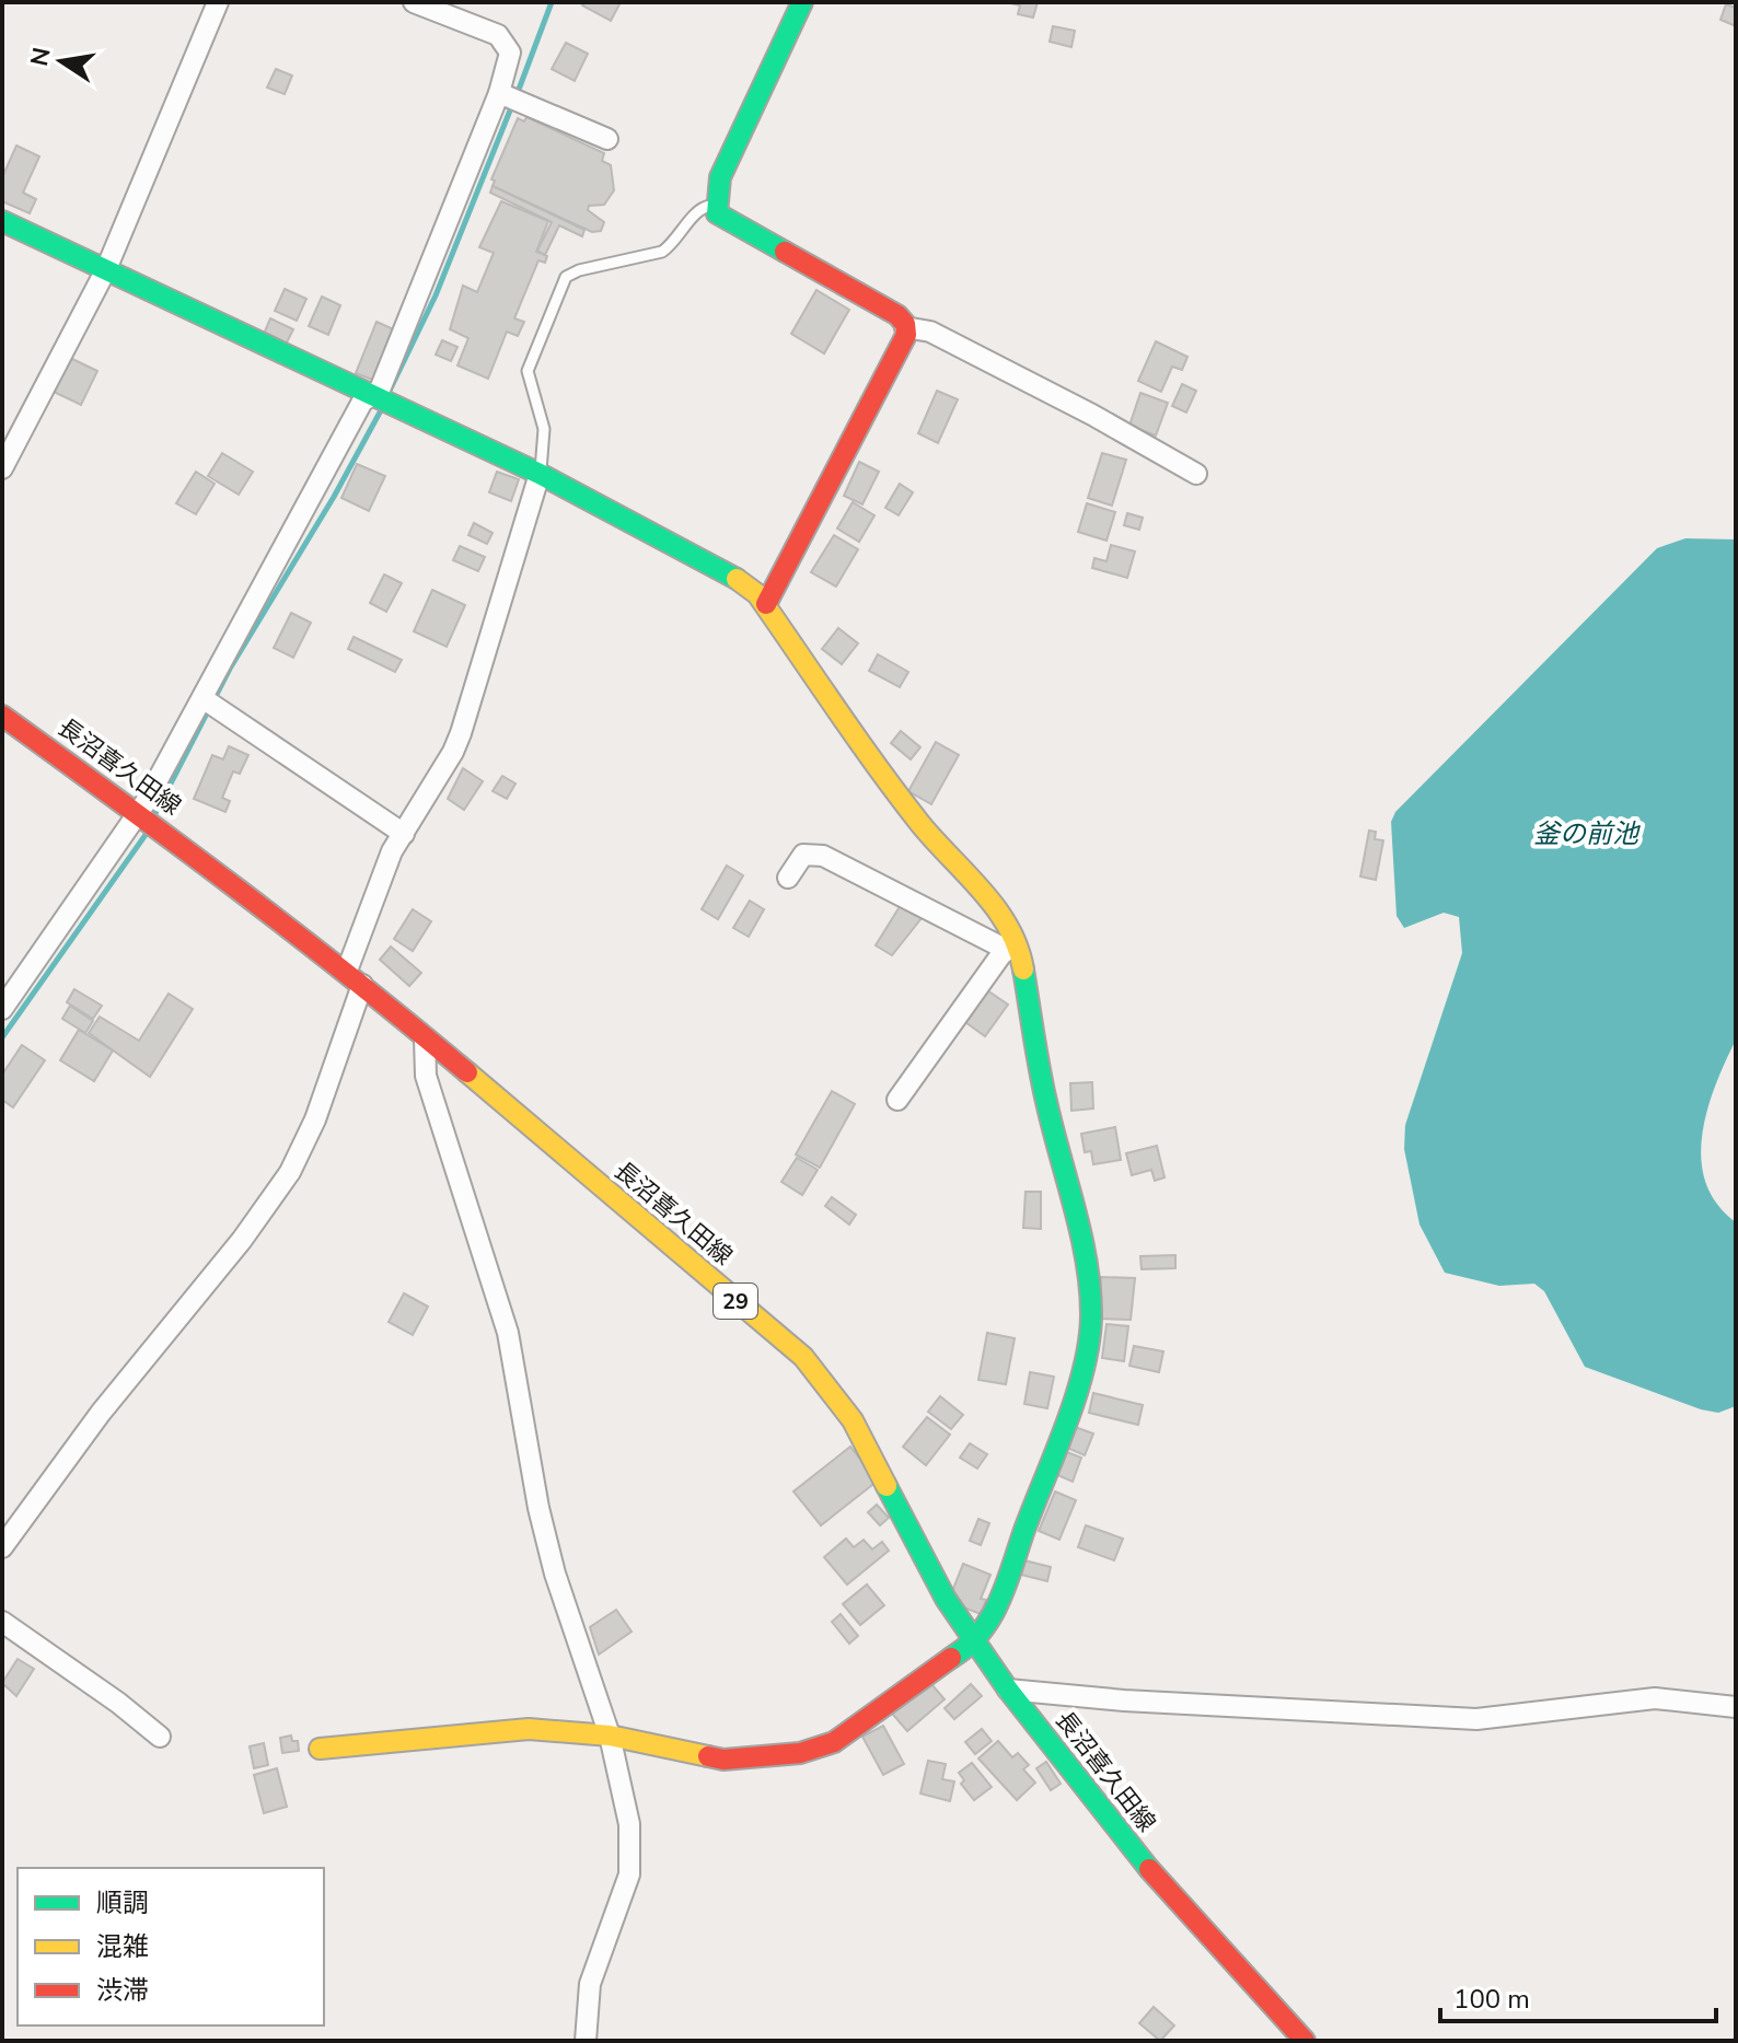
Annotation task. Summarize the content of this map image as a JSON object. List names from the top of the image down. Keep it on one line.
{"streets":{"street":["長沼喜久田線","29"]},"water":["釜の前池"],"legend":["順調","混雑","渋滞"],"scale_bar":"100 m","north":"left"}
